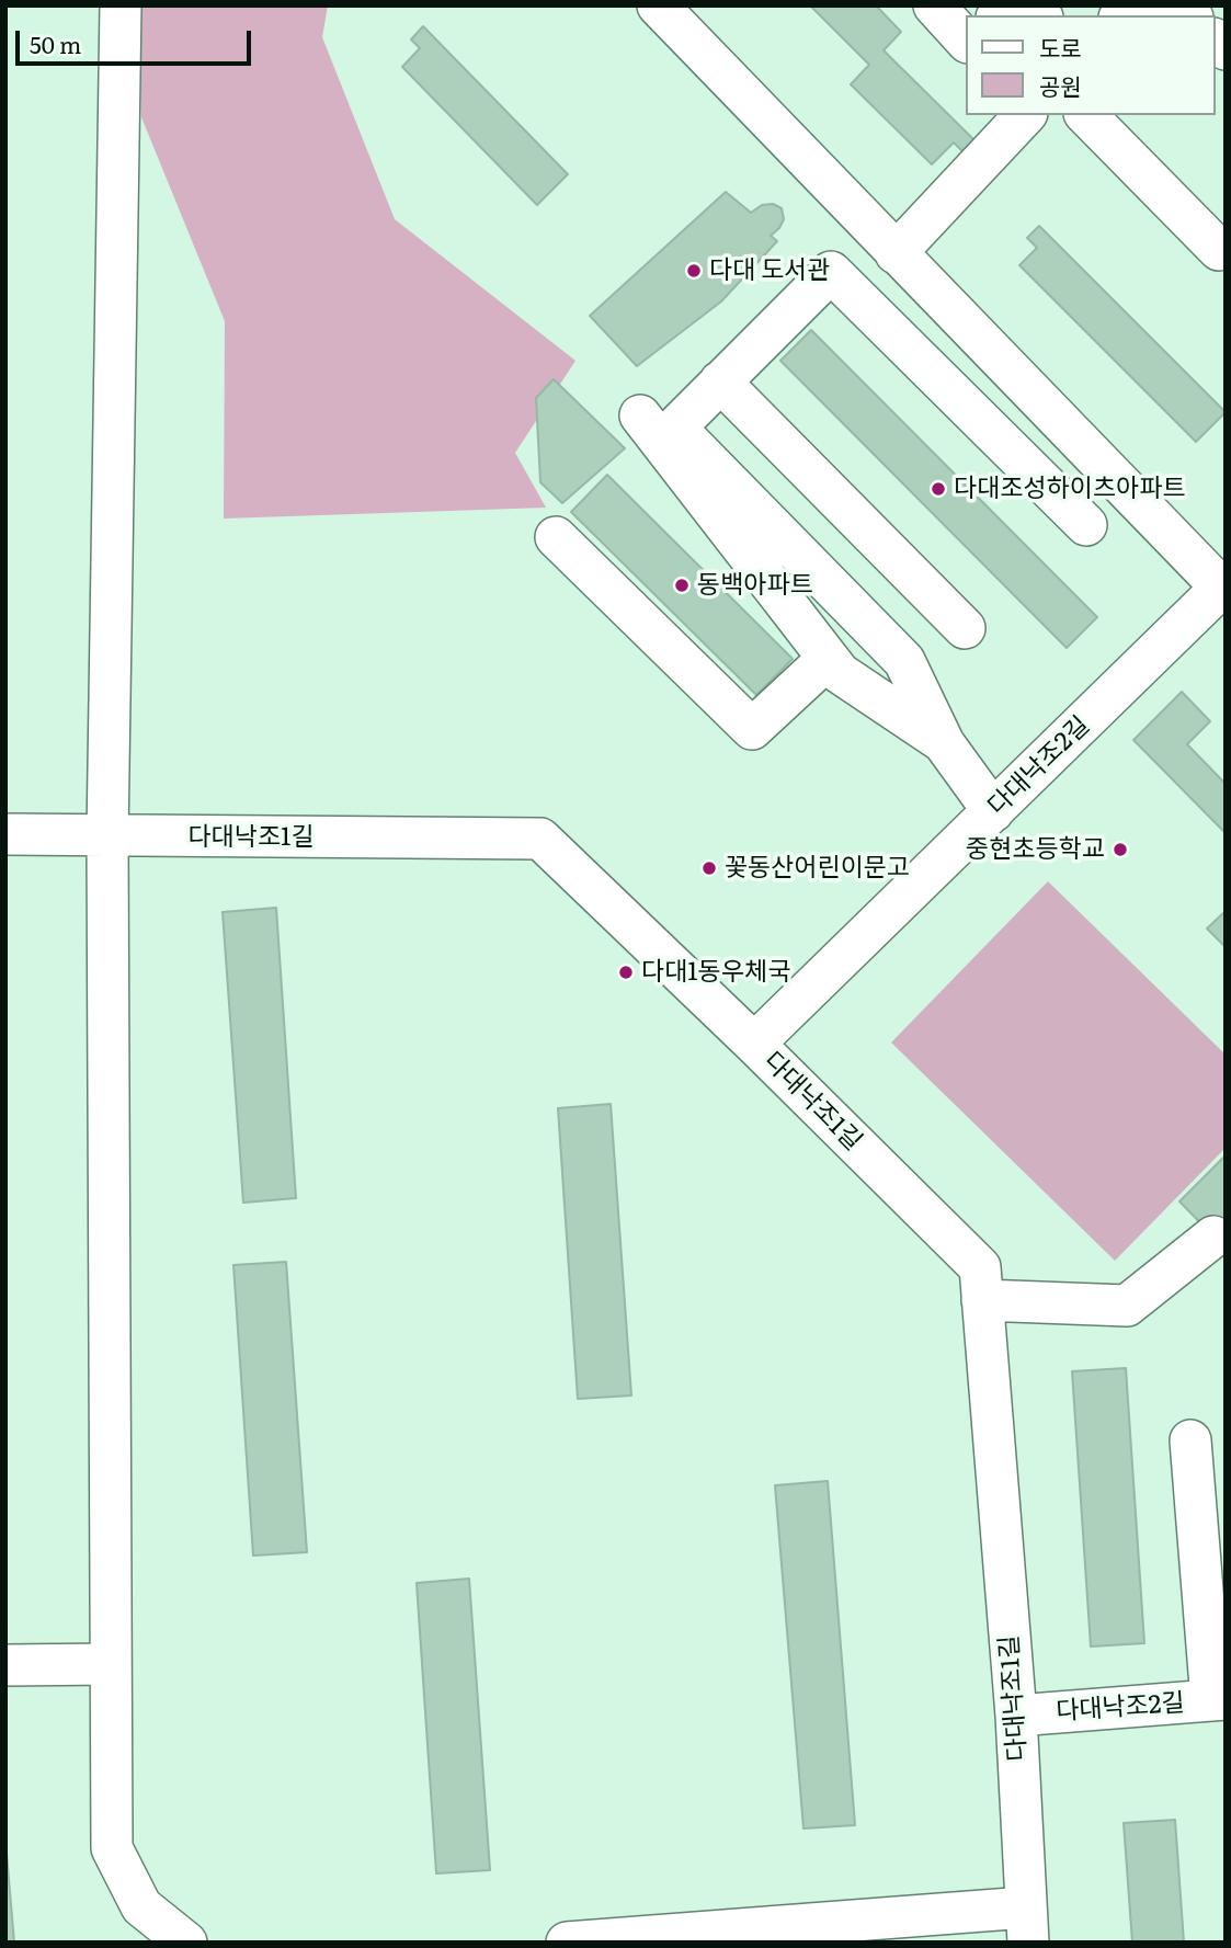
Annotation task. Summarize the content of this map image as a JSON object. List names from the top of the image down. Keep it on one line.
{"streets":{"street":["다대낙조2길","다대낙조1길"]},"crossings":[["다대낙조2길","다대낙조1길"]],"places":["다대 도서관","다대조성하이츠아파트","동백아파트","중현초등학교","꽃동산어린이문고","다대1동우체국"],"legend":["도로","공원"],"scale_bar":"50 m"}
